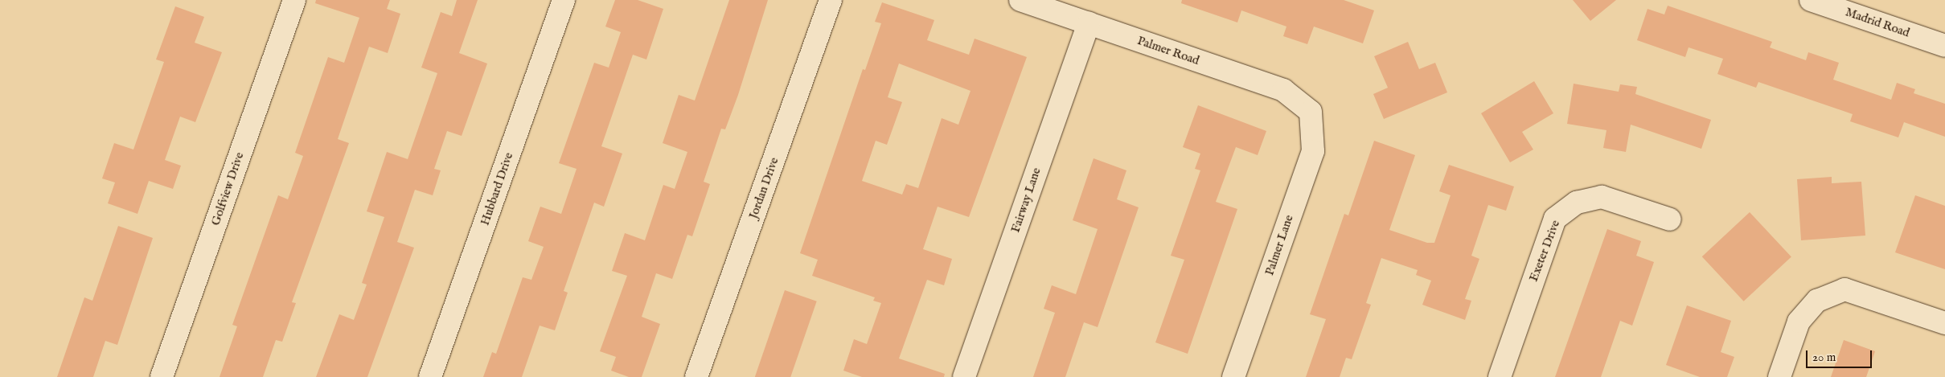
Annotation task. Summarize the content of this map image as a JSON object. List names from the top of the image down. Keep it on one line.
{"streets":{"street":["Madrid Road","Palmer Road","Jordan Drive","Golfview Drive","Hubbard Drive","Fairway Lane","Palmer Lane","Exeter Drive"]},"crossings":[["Palmer Road","Fairway Lane"],["Palmer Road","Palmer Lane"]],"scale_bar":"20 m"}
